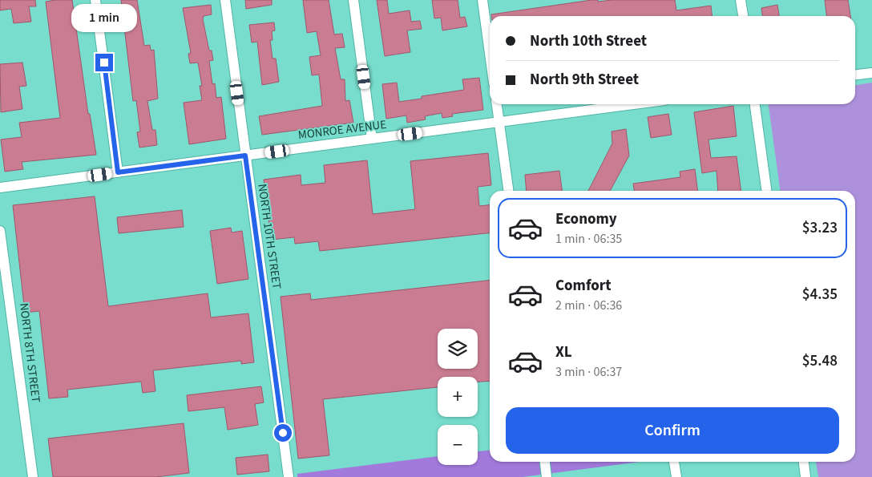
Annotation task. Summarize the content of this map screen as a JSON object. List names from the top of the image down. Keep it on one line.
{"streets":{"street":["MONROE AVENUE","NORTH 10TH STREET","NORTH 8TH STREET"]},"crossings":[["MONROE AVENUE","NORTH 10TH STREET"]],"page":{"bubble":"1 min","banner":["North 10th Street","North 9th Street"],"list":[{"name":"Economy","note":"1 min · 06:35","value":"$3.23"},{"name":"Comfort","note":"2 min · 06:36","value":"$4.35"},{"name":"XL","note":"3 min · 06:37","value":"$5.48"}],"map_buttons":["+","−"],"buttons":"Confirm"}}
